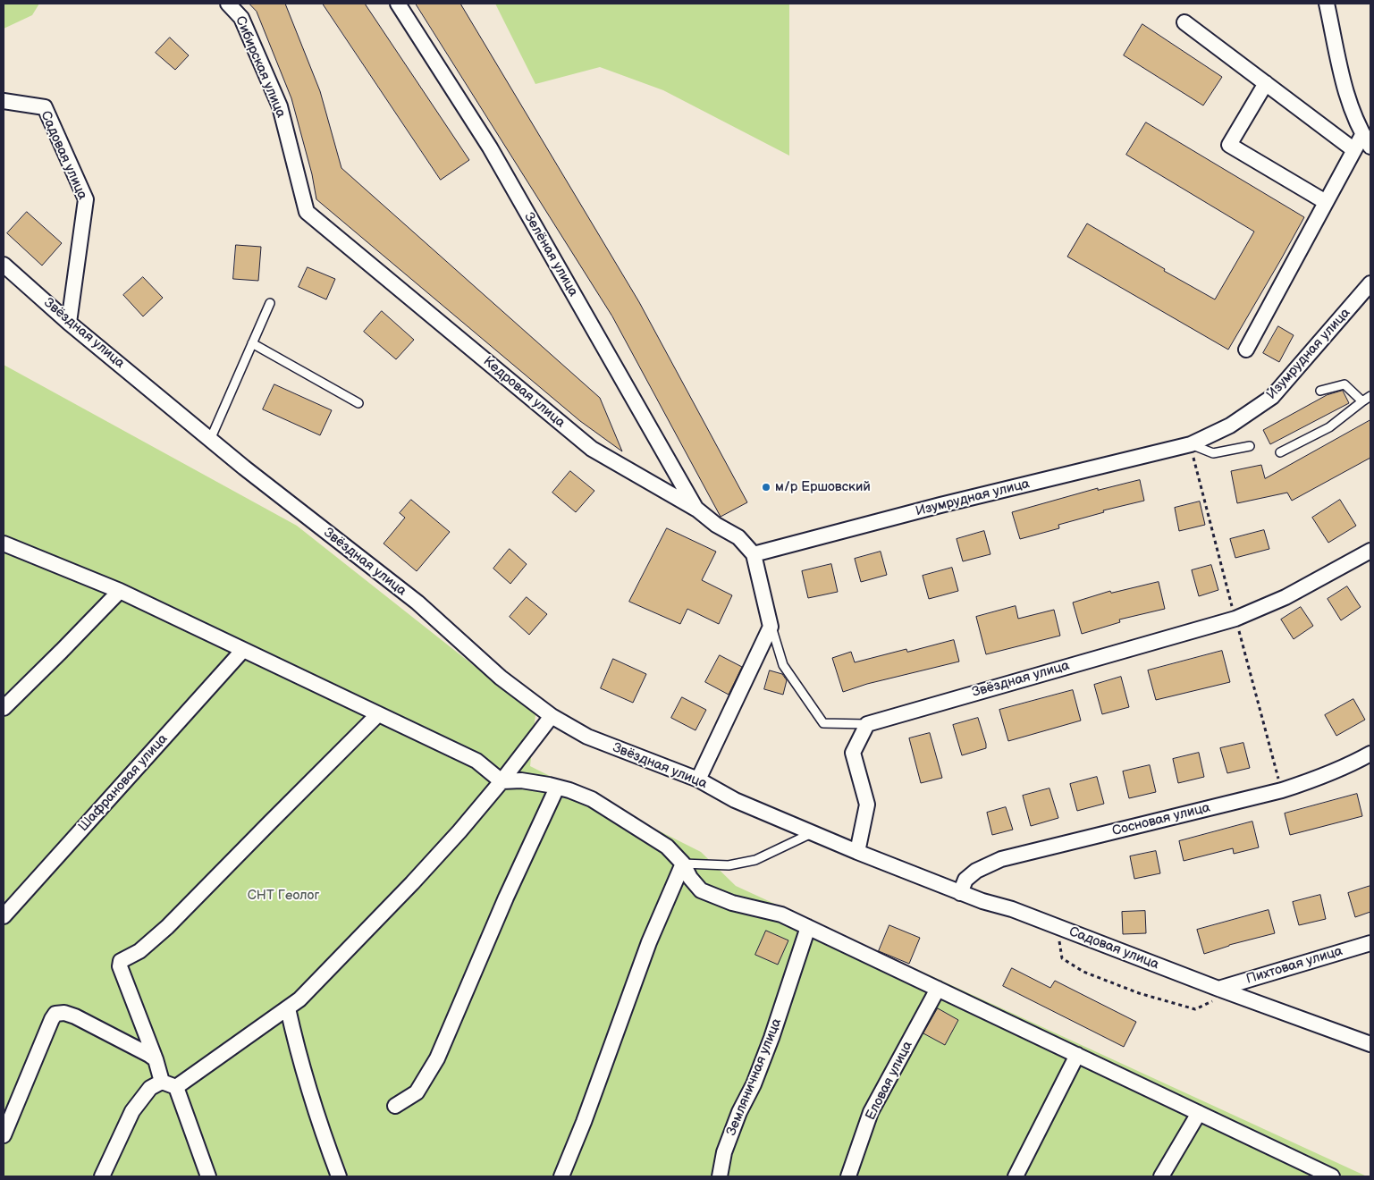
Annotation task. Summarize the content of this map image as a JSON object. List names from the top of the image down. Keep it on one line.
{"streets":{"street":["Сибирская улица","Садовая улица","Зелёная улица","Звёздная улица","Изумрудная улица","Кедровая улица","Шафрановая улица","Сосновая улица","Пихтовая улица","Земляничная улица","Еловая улица"]},"crossings":[["Сибирская улица","Кедровая улица"],["Садовая улица","Звёздная улица"],["Садовая улица","Сосновая улица"],["Садовая улица","Пихтовая улица"],["Зелёная улица","Кедровая улица"],["Изумрудная улица","Кедровая улица"]],"parks":["СНТ Геолог"],"places":["м/р Ершовский"]}
